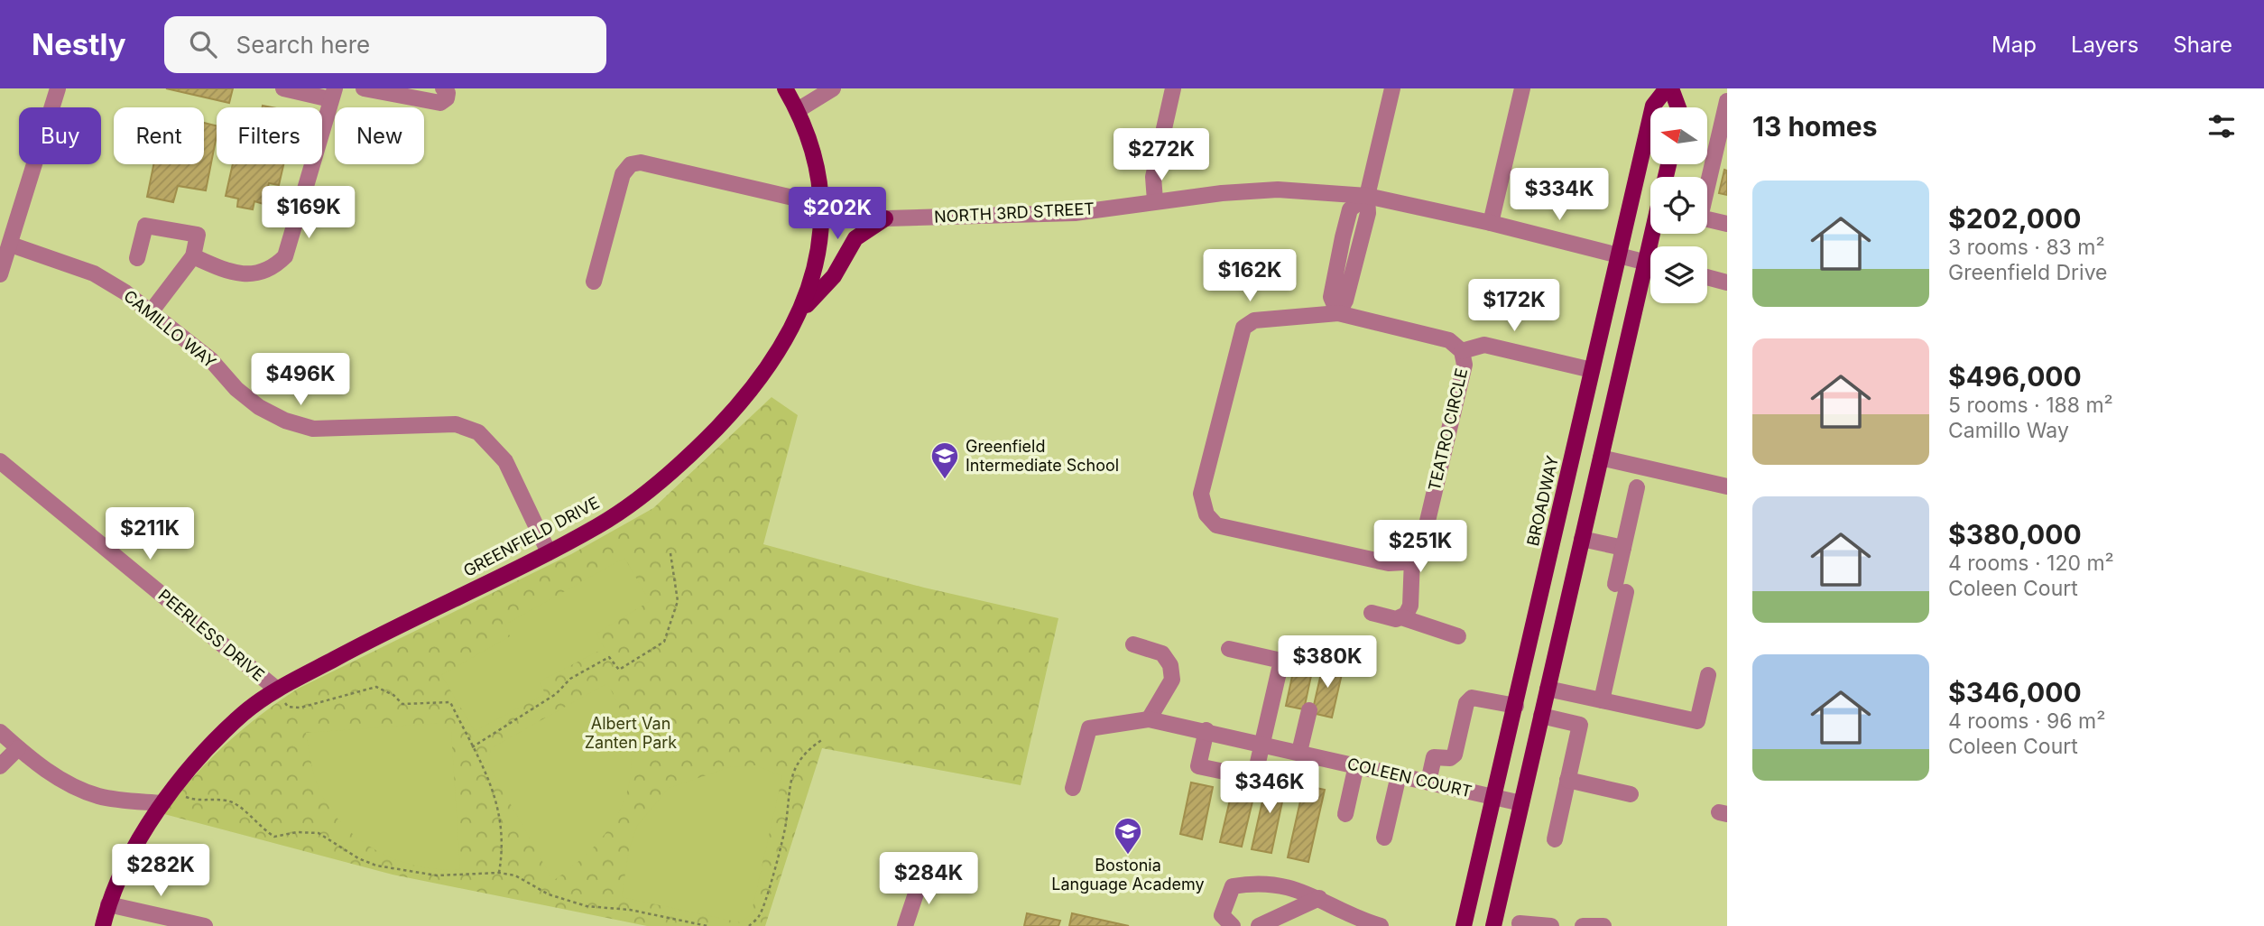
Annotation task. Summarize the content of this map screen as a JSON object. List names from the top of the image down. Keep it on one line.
{"streets":{"main road":["BROADWAY","GREENFIELD DRIVE"],"street":["NORTH 3RD STREET","CAMILLO WAY","TEATRO CIRCLE","PEERLESS DRIVE","COLEEN COURT"]},"crossings":[["NORTH 3RD STREET","BROADWAY"],["NORTH 3RD STREET","GREENFIELD DRIVE"],["CAMILLO WAY","GREENFIELD DRIVE"],["BROADWAY","COLEEN COURT"],["GREENFIELD DRIVE","PEERLESS DRIVE"]],"parks":["Albert Van Zanten Park"],"places":{"school or university":["Greenfield Intermediate School","Bostonia Language Academy"]},"north":"left","page":{"header":"Nestly","search":"Search here","nav":["Map","Layers","Share"],"heading":"13 homes","chip":["Buy","Rent","Filters","New"],"price":["$272K","$334K","$169K","$202K","$162K","$172K","$496K","$211K","$251K","$380K","$346K","$282K","$284K"],"list":[{"name":"$202,000","note":"3 rooms · 83 m² · Greenfield Drive"},{"name":"$496,000","note":"5 rooms · 188 m² · Camillo Way"},{"name":"$380,000","note":"4 rooms · 120 m² · Coleen Court"},{"name":"$346,000","note":"4 rooms · 96 m² · Coleen Court"}]}}
